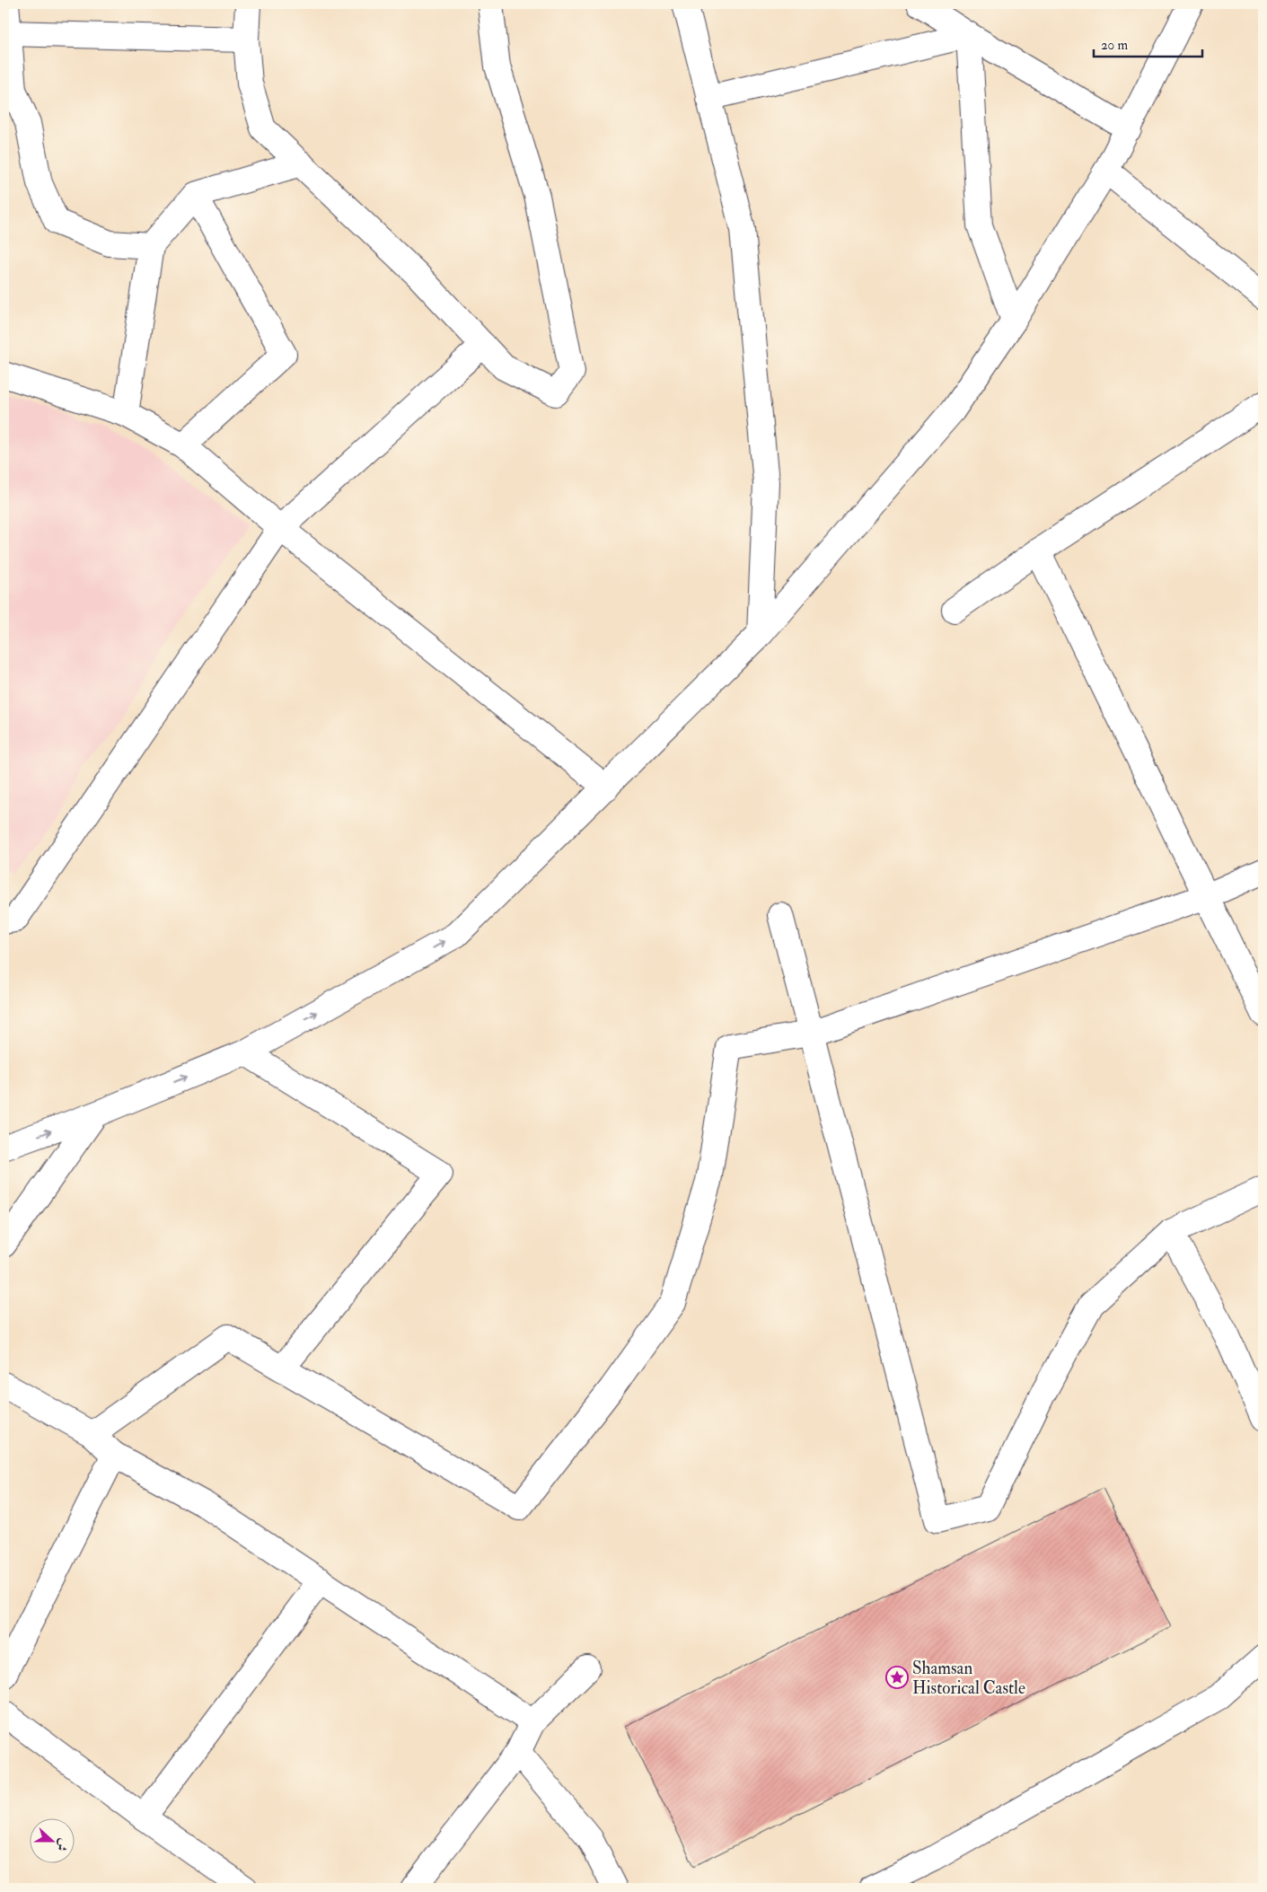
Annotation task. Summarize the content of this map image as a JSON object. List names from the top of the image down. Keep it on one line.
{"places":{"place":["Shamsan Historical Castle"]},"scale_bar":"20 m","north":"right"}
